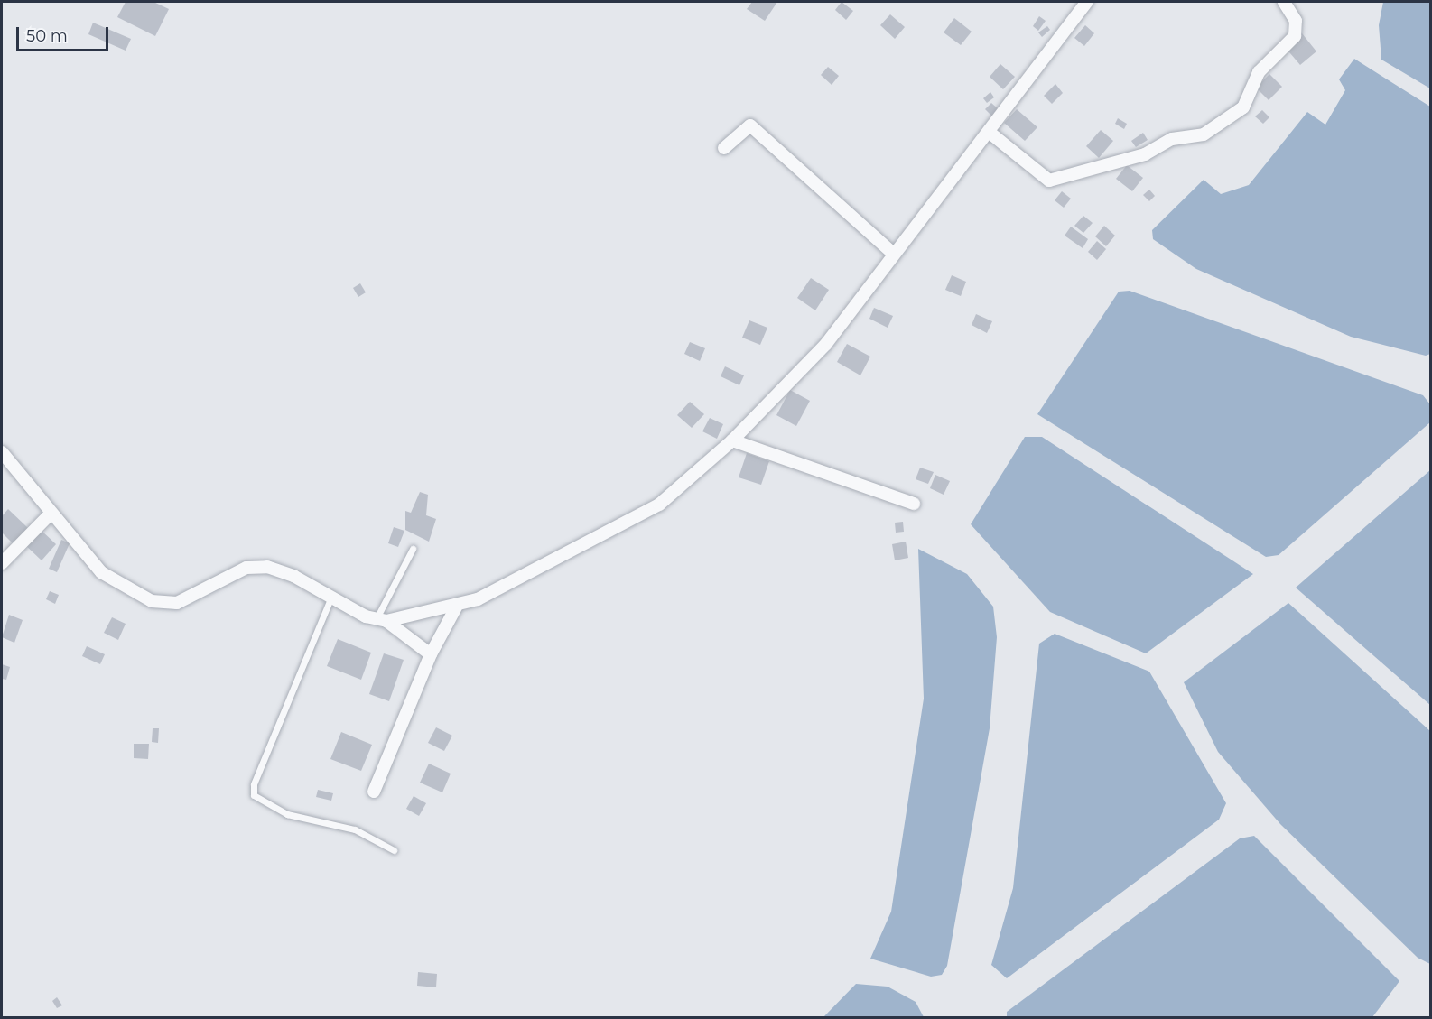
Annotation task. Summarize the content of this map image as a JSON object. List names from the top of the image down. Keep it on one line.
{"scale_bar":"50 m"}
